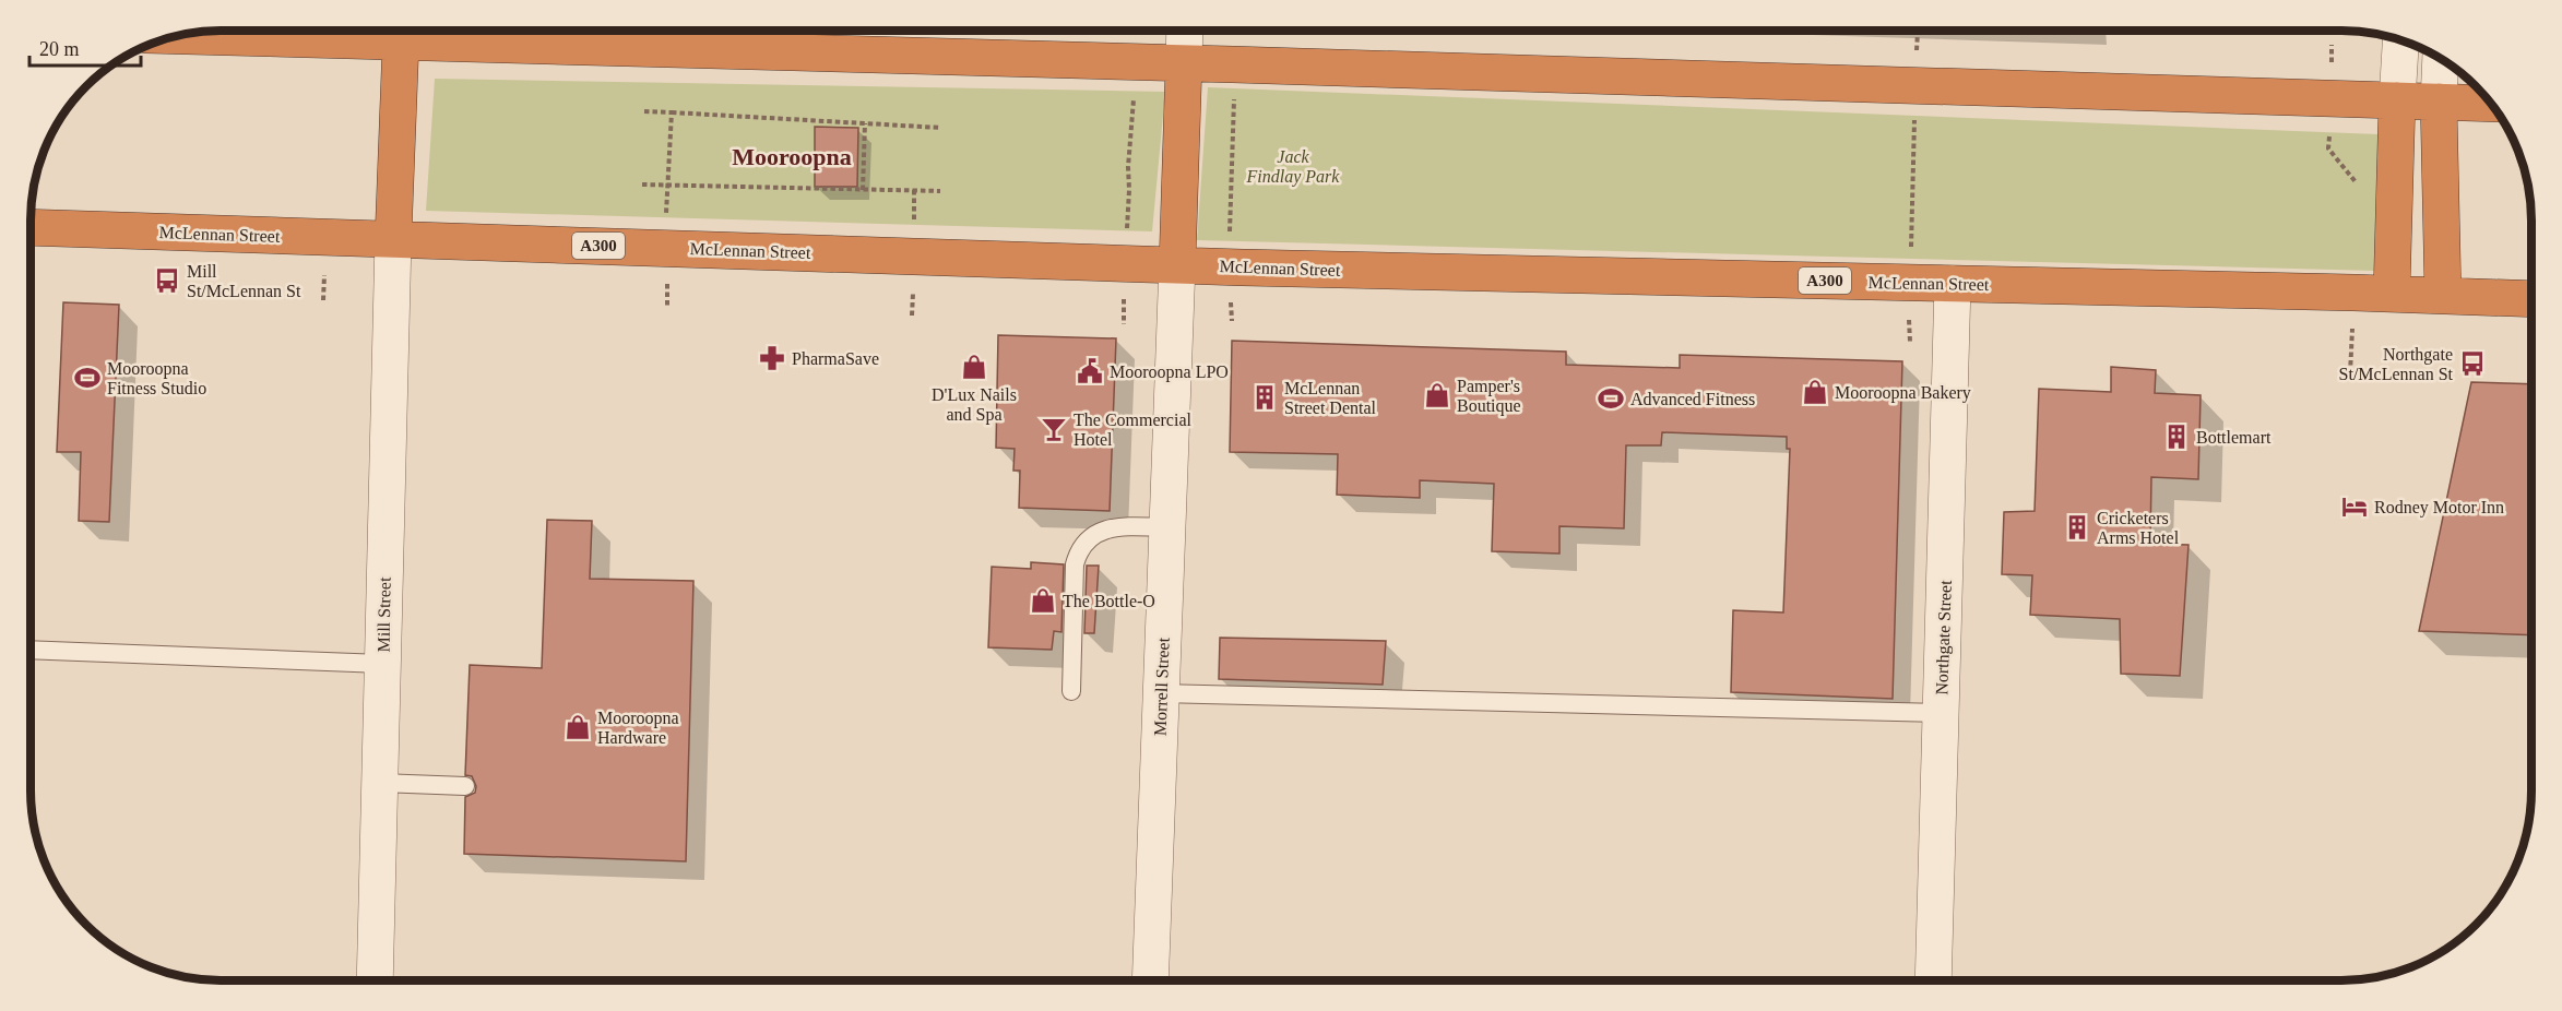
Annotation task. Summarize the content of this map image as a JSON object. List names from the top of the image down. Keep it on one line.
{"streets":{"highway":["McLennan Street","A300"],"street":["Mill Street","Northgate Street","Morrell Street"]},"crossings":[["McLennan Street","Mill Street"],["McLennan Street","Northgate Street"],["McLennan Street","Morrell Street"]],"districts":["Mooroopna"],"parks":["Jack Findlay Park"],"places":{"bus stop":["Mill St/McLennan St","Northgate St/McLennan St"],"pharmacy":["PharmaSave"],"shop":["D'Lux Nails and Spa","Mooroopna Bakery","Pamper's Boutique","The Bottle-O","Mooroopna Hardware"],"public building":["Mooroopna LPO"],"sports":["Mooroopna Fitness Studio","Advanced Fitness"],"building":["McLennan Street Dental","Bottlemart","Cricketers Arms Hotel"],"bar":["The Commercial Hotel"],"hotel":["Rodney Motor Inn"]},"scale_bar":"20 m"}
